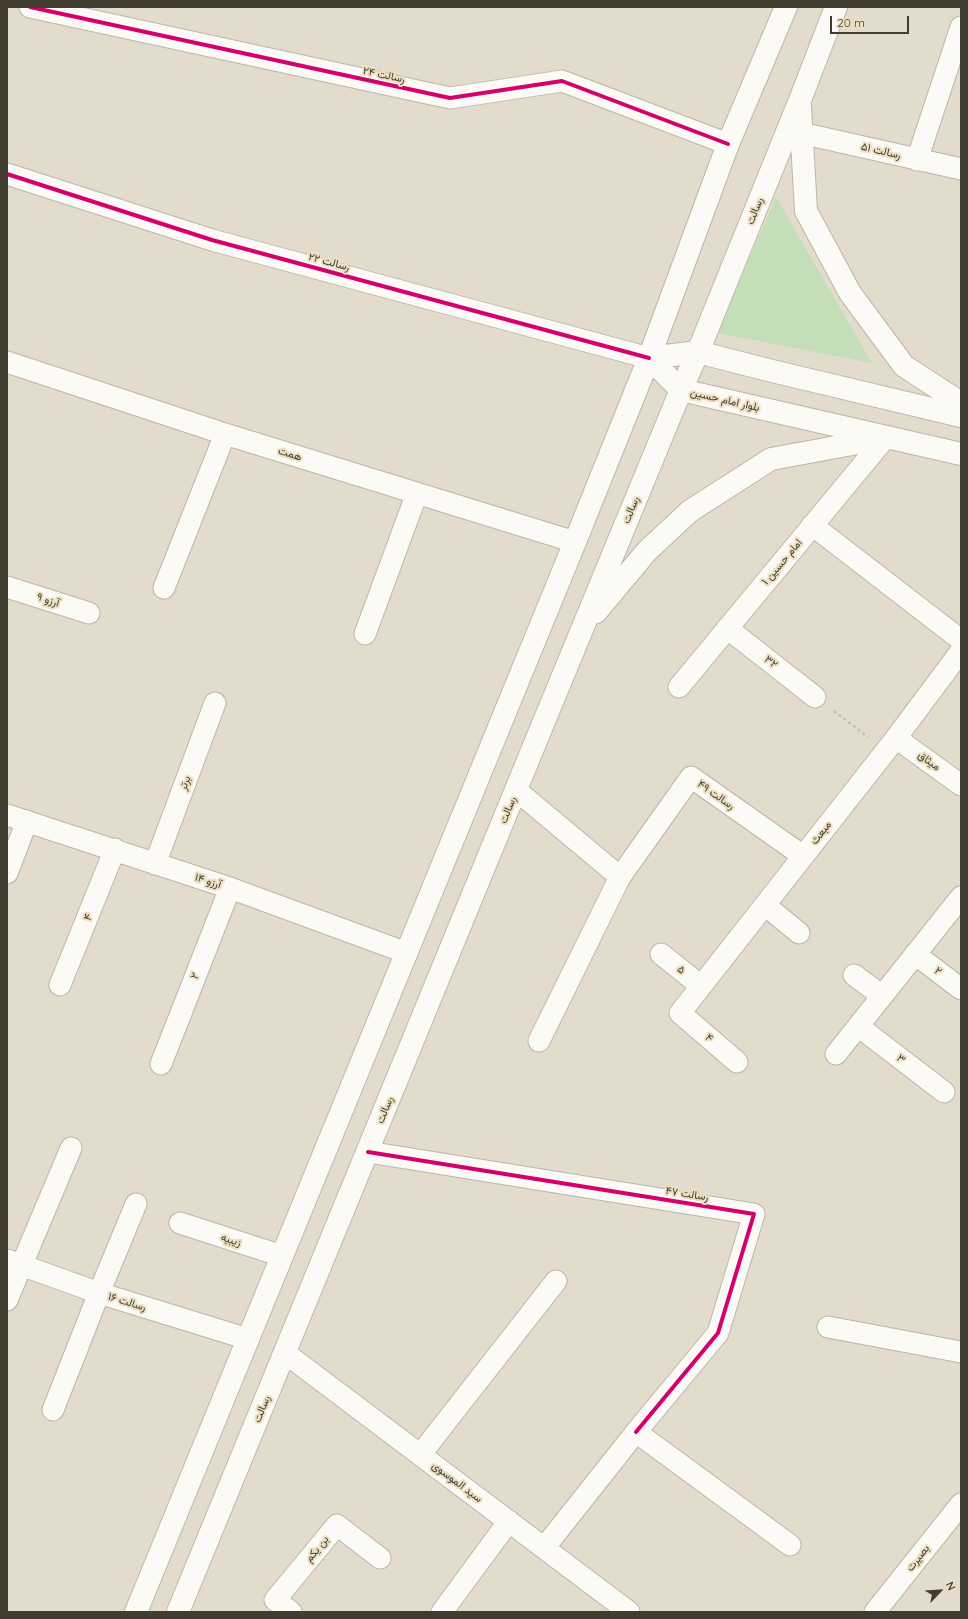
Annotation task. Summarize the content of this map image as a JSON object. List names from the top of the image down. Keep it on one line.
{"streets":{"main road":["رسالت","بلوار امام حسین"],"street":["رسالت ۲۴","رسالت ۵۱","رسالت ۲۲","همت","امام حسین ۱","۹ آرزو","۳۲","میثاق","برتر","رسالت ۴۹","مبعث","۱۴ آرزو","۴","۵","۲","۳","رسالت ۴۷","زیبیه","رسالت ۱۶","سید الموسوی","بن یکم","بصیرت"]},"crossings":[["رسالت","بلوار امام حسین"],["رسالت","رسالت ۴۷"],["رسالت","سید الموسوی"],["رسالت ۲۲","بلوار امام حسین"],["بلوار امام حسین","امام حسین ۱"],["امام حسین ۱","۳۲"],["میثاق","مبعث"],["برتر","۱۴ آرزو"],["رسالت ۴۹","مبعث"],["مبعث","۴"],["مبعث","۵"],["۱۴ آرزو","۴"],["۱۴ آرزو","۲"]],"scale_bar":"20 m","north":"top right"}
